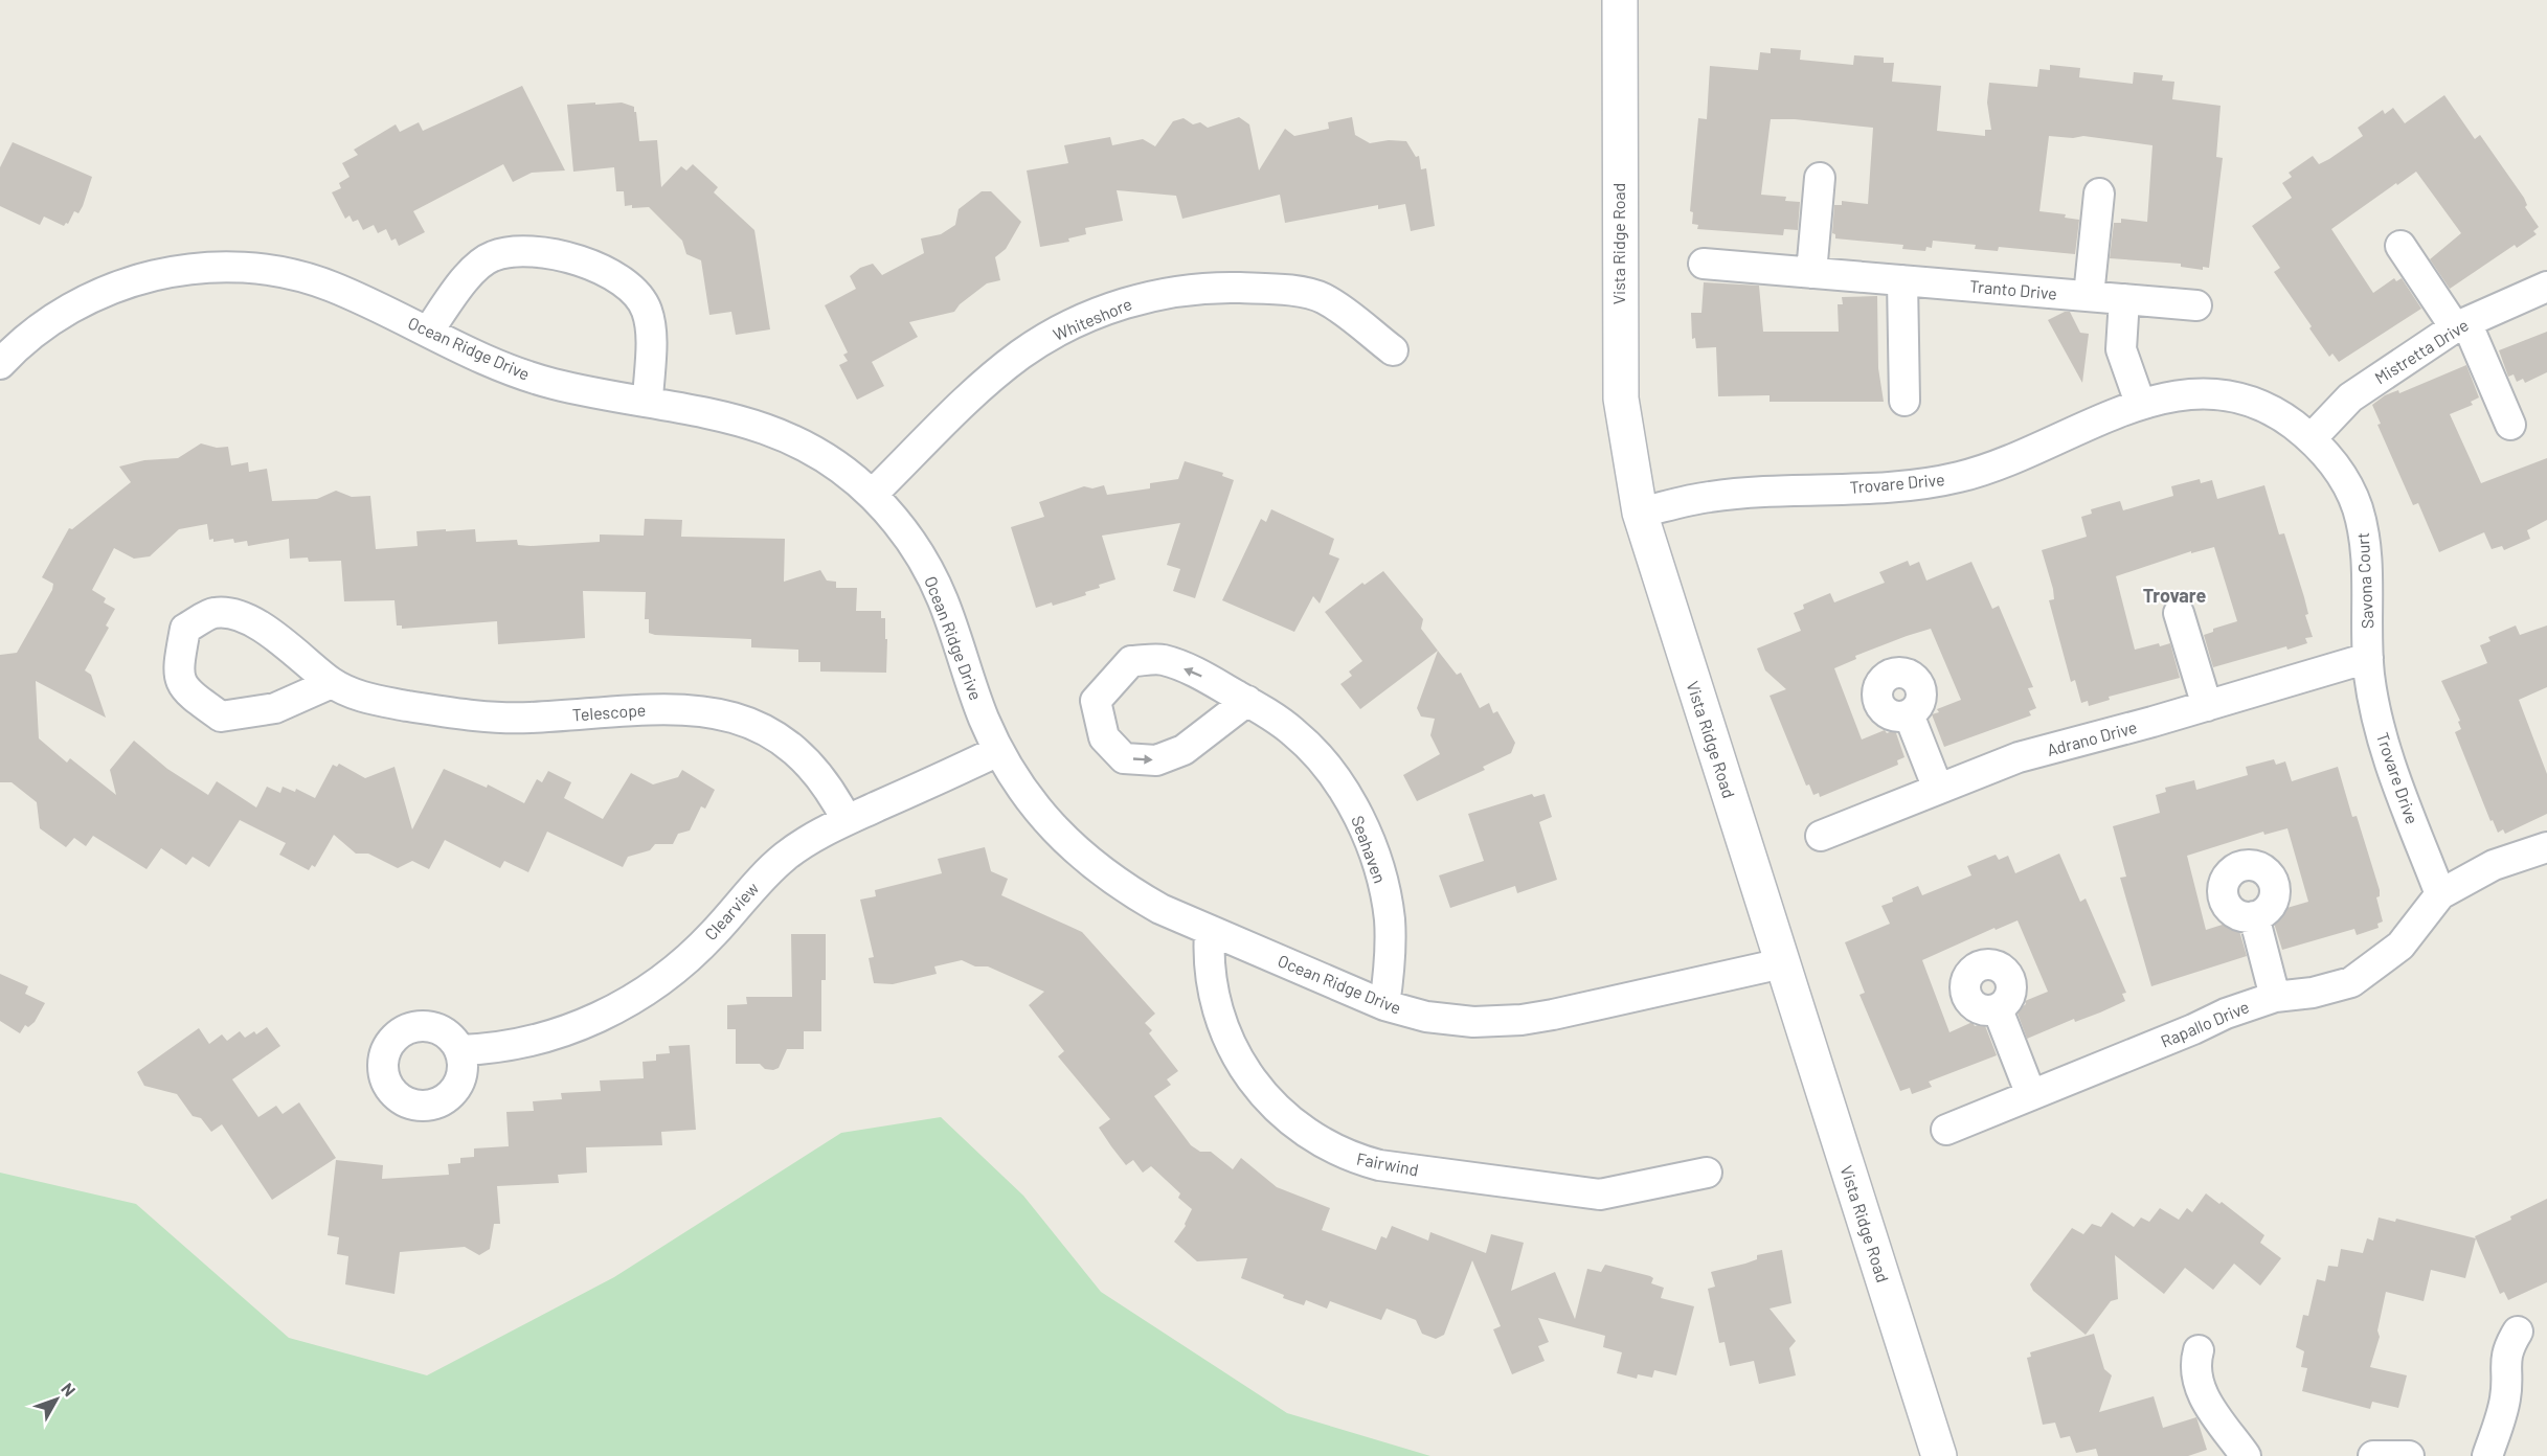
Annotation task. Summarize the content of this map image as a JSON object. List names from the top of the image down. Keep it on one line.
{"streets":{"street":["Vista Ridge Road","Tranto Drive","Whiteshore","Ocean Ridge Drive","Mistretta Drive","Trovare Drive","Savona Court","Telescope","Adrano Drive","Seahaven","Clearview","Rapallo Drive","Fairwind"]},"crossings":[["Vista Ridge Road","Ocean Ridge Drive"],["Vista Ridge Road","Trovare Drive"],["Whiteshore","Ocean Ridge Drive"],["Ocean Ridge Drive","Seahaven"],["Ocean Ridge Drive","Clearview"],["Ocean Ridge Drive","Fairwind"],["Mistretta Drive","Savona Court"],["Trovare Drive","Savona Court"],["Trovare Drive","Adrano Drive"],["Trovare Drive","Rapallo Drive"],["Savona Court","Adrano Drive"],["Telescope","Clearview"]],"districts":["Trovare"],"north":"top right"}
